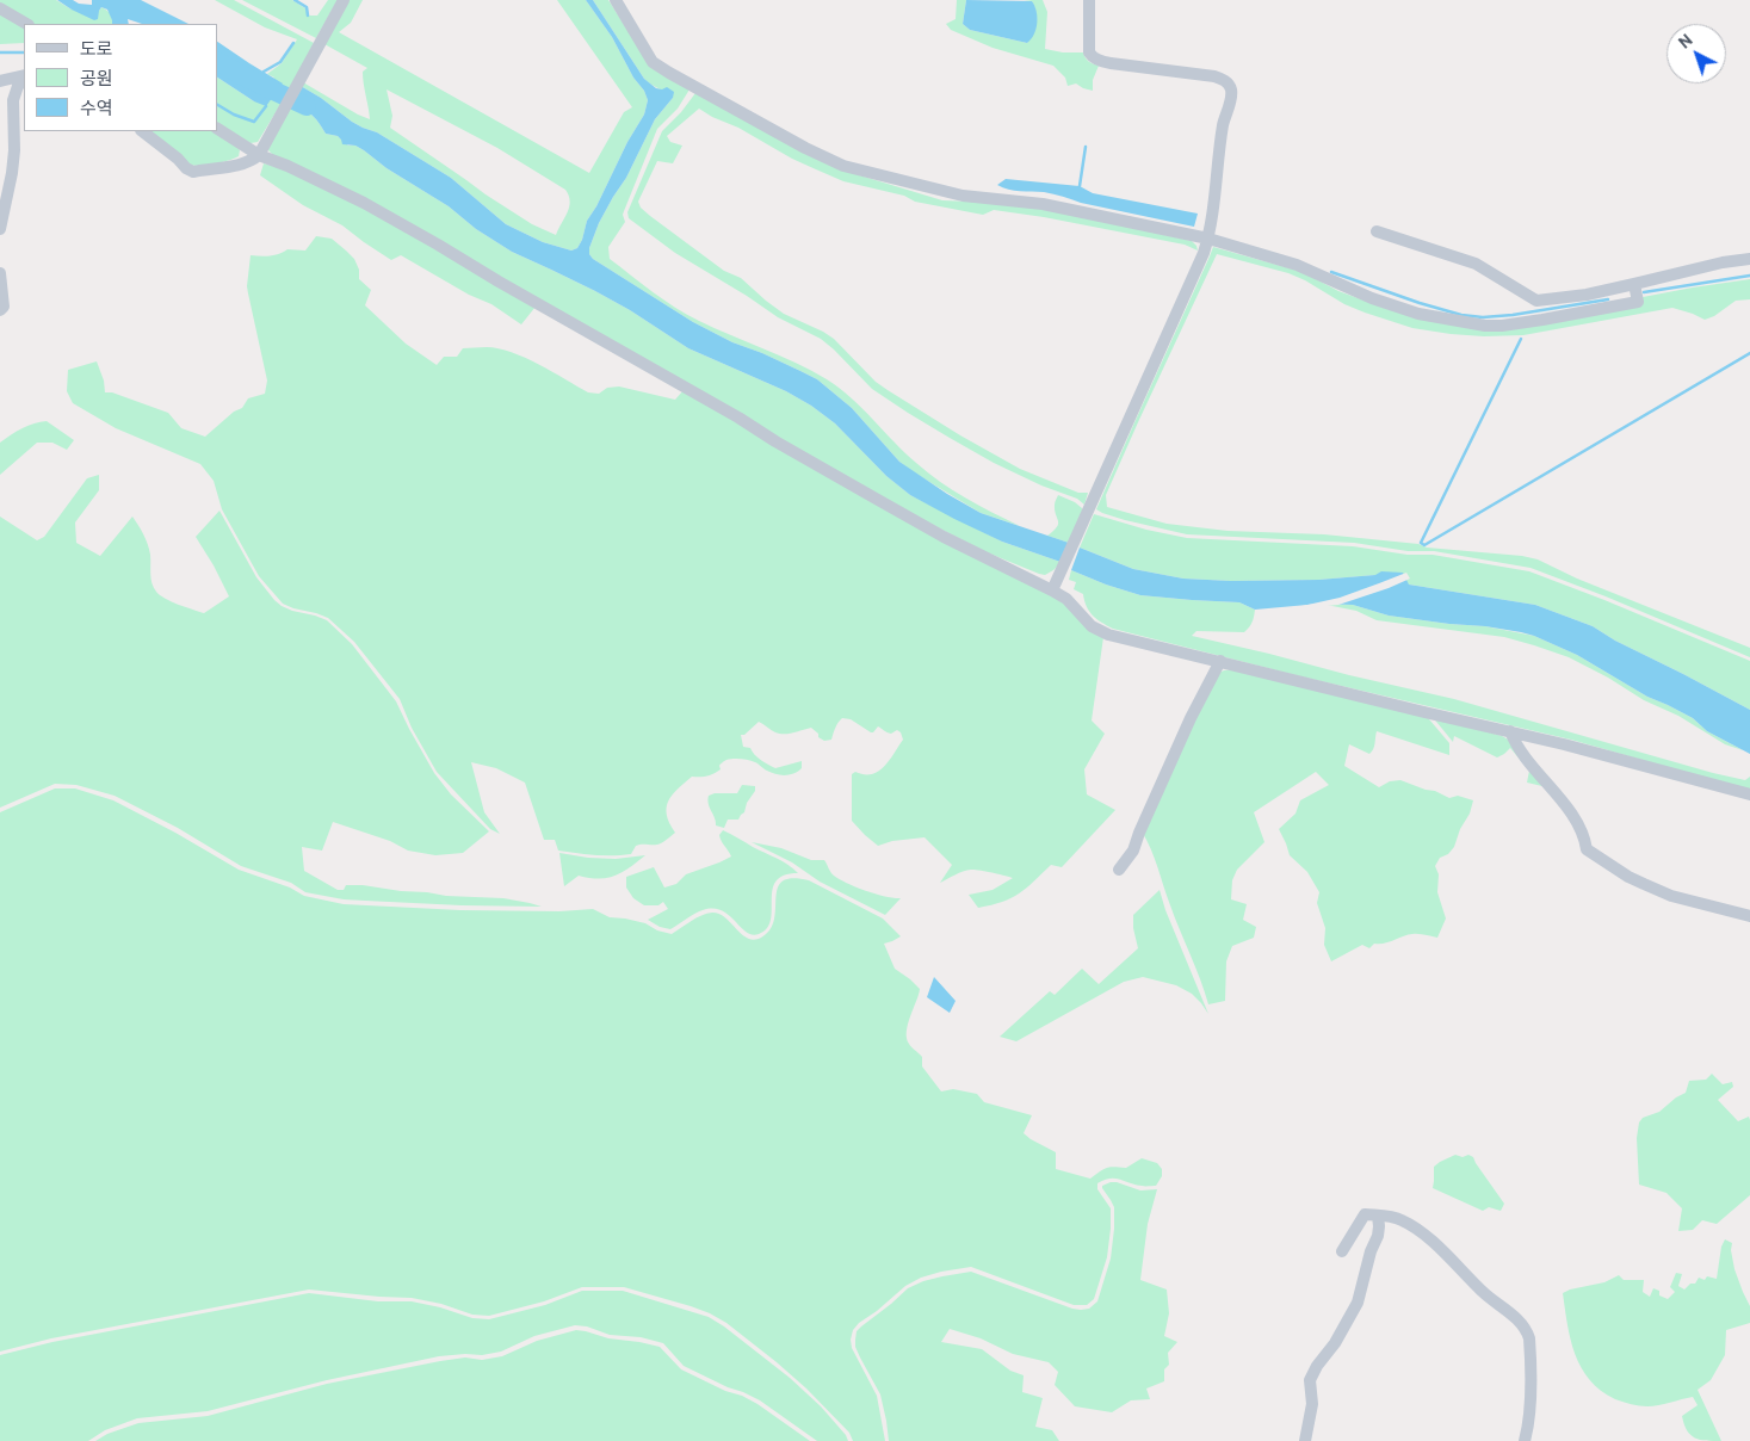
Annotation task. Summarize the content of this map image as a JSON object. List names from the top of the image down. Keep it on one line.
{"legend":["도로","공원","수역"],"north":"top left"}
